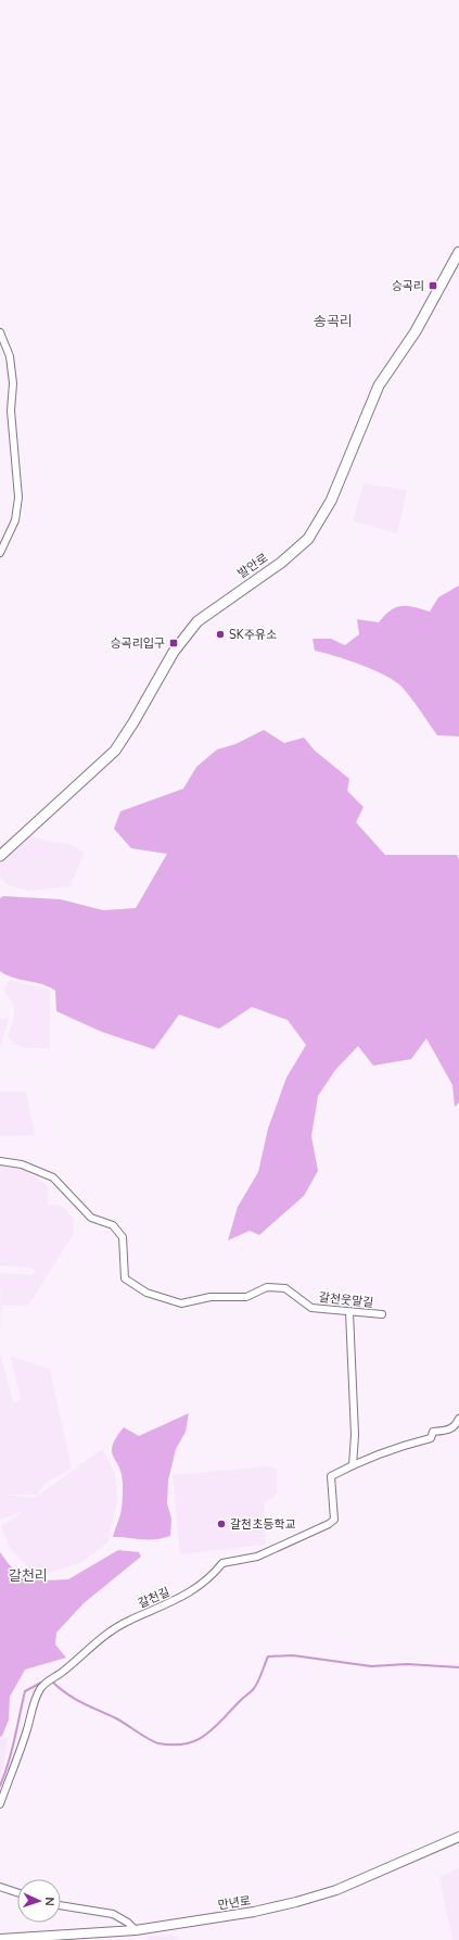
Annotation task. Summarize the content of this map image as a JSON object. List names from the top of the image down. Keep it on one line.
{"streets":{"main road":["발안로","만년로"],"street":["갈천웃말길","갈천길"]},"districts":["송곡리","갈천리"],"places":{"transit":["승곡리","승곡리입구"],"other":["SK주유소","갈천초등학교"]},"north":"right"}
